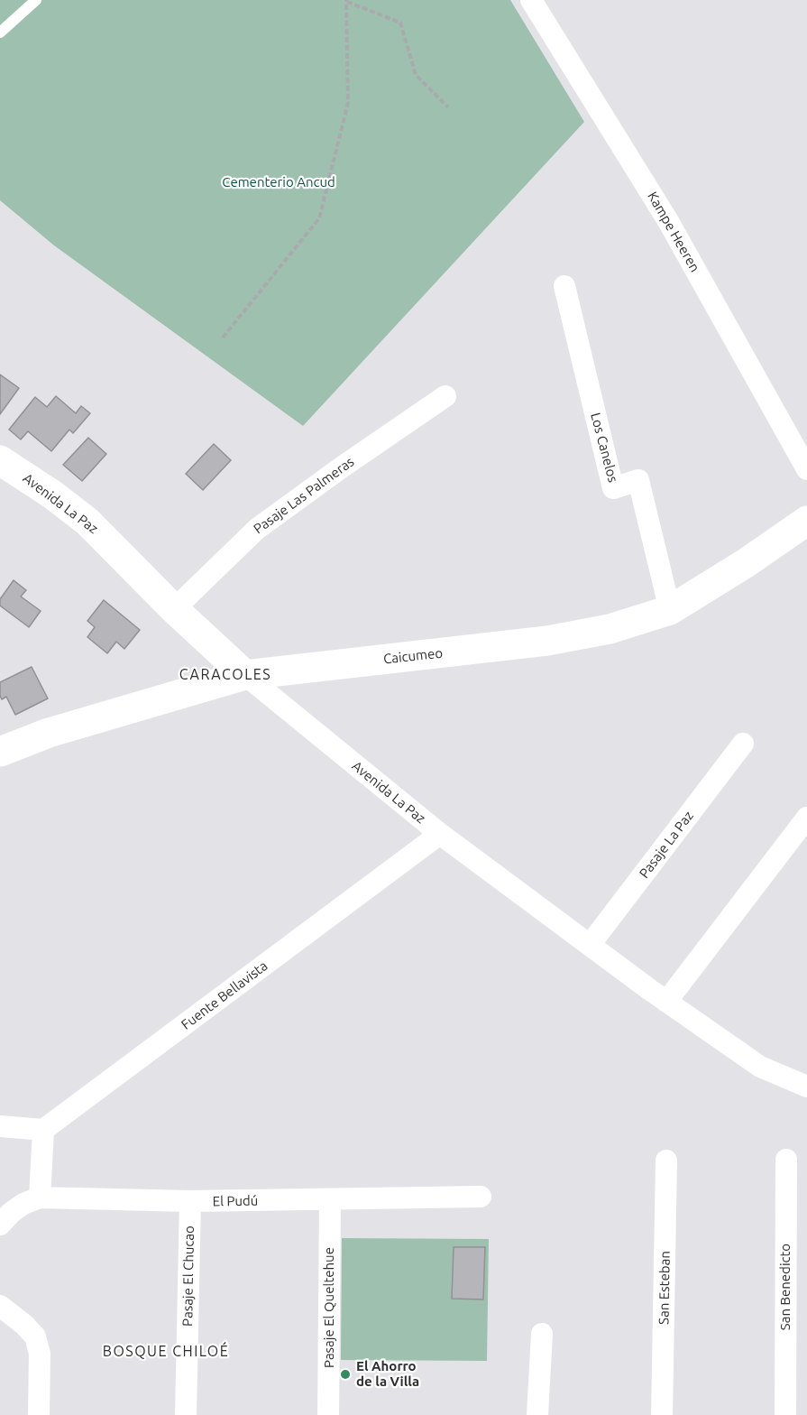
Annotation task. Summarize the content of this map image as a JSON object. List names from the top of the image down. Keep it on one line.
{"streets":{"street":["Kampe Heeren","Los Canelos","Pasaje Las Palmeras","Avenida La Paz","Caicumeo","Pasaje La Paz","Fuente Bellavista","El Pudú","Pasaje El Chucao","San Benedicto","San Esteban","Pasaje El Queltehue"]},"crossings":[["Los Canelos","Caicumeo"],["Pasaje Las Palmeras","Avenida La Paz"],["Avenida La Paz","Caicumeo"],["Avenida La Paz","Pasaje La Paz"],["Avenida La Paz","Fuente Bellavista"],["El Pudú","Pasaje El Chucao"],["El Pudú","Pasaje El Queltehue"]],"districts":["CARACOLES","BOSQUE CHILOÉ"],"parks":["Cementerio Ancud"],"places":["El Ahorro de la Villa"]}
